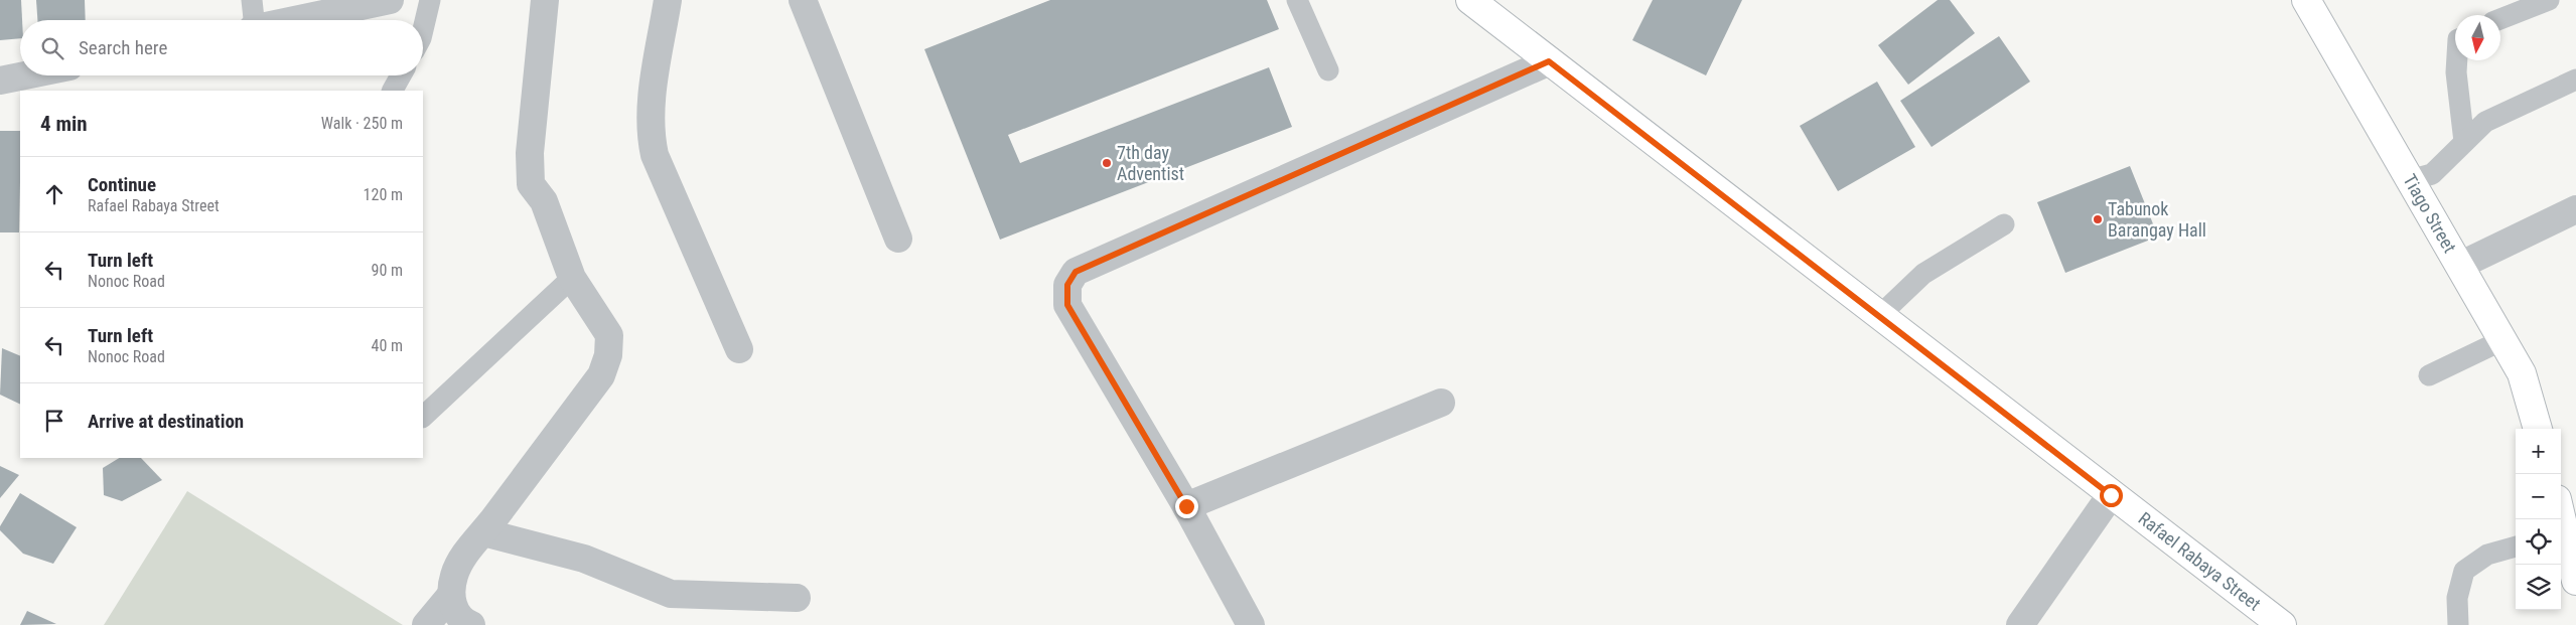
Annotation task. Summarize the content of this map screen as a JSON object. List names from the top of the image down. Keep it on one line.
{"streets":{"main road":["Tiago Street","Rafael Rabaya Street"]},"places":["7th day Adventist","Tabunok Barangay Hall"],"north":"bottom","page":{"search":"Search here","heading":["4 min","Walk · 250 m"],"list":[["Continue","Rafael Rabaya Street","120 m"],["Turn left","Nonoc Road","90 m"],["Turn left","Nonoc Road","40 m"],"Arrive at destination"],"map_buttons":["+","−"]}}
